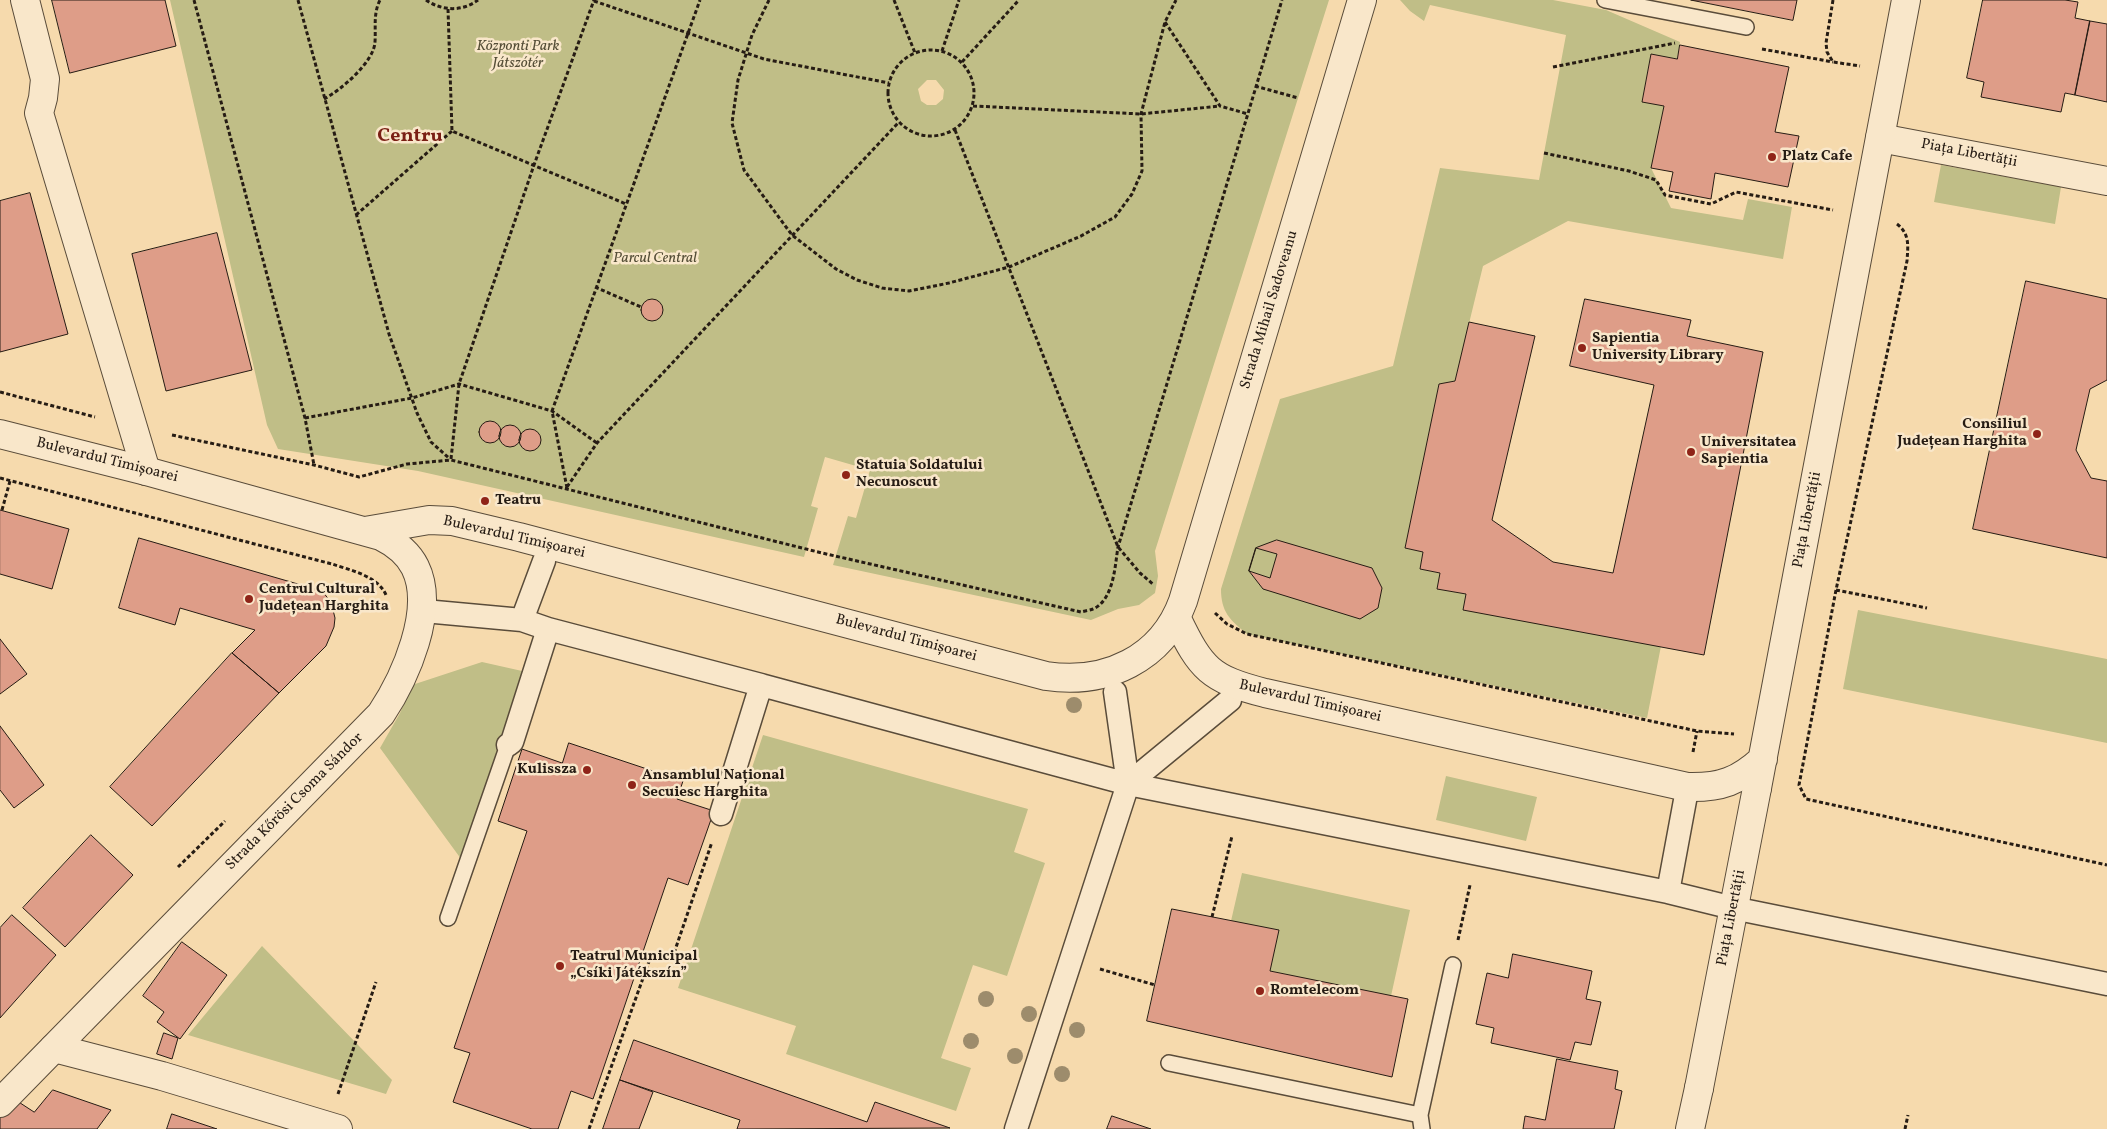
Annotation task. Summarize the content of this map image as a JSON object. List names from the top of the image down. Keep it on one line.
{"streets":{"street":["Piața Libertății","Strada Mihail Sadoveanu","Bulevardul Timișoarei","Strada Kőrösi Csoma Sándor"]},"crossings":[["Piața Libertății","Bulevardul Timișoarei"],["Strada Mihail Sadoveanu","Bulevardul Timișoarei"],["Bulevardul Timișoarei","Strada Kőrösi Csoma Sándor"]],"districts":["Centru"],"parks":["Központi Park Játszótér","Parcul Central"],"places":["Platz Cafe","Sapientia University Library","Consiliul Județean Harghita","Universitatea Sapientia","Statuia Soldatului Necunoscut","Teatru","Centrul Cultural Județean Harghita","Kulissza","Ansamblul Național Secuiesc Harghita","Teatrul Municipal „Csíki Játékszín”","Romtelecom"]}
